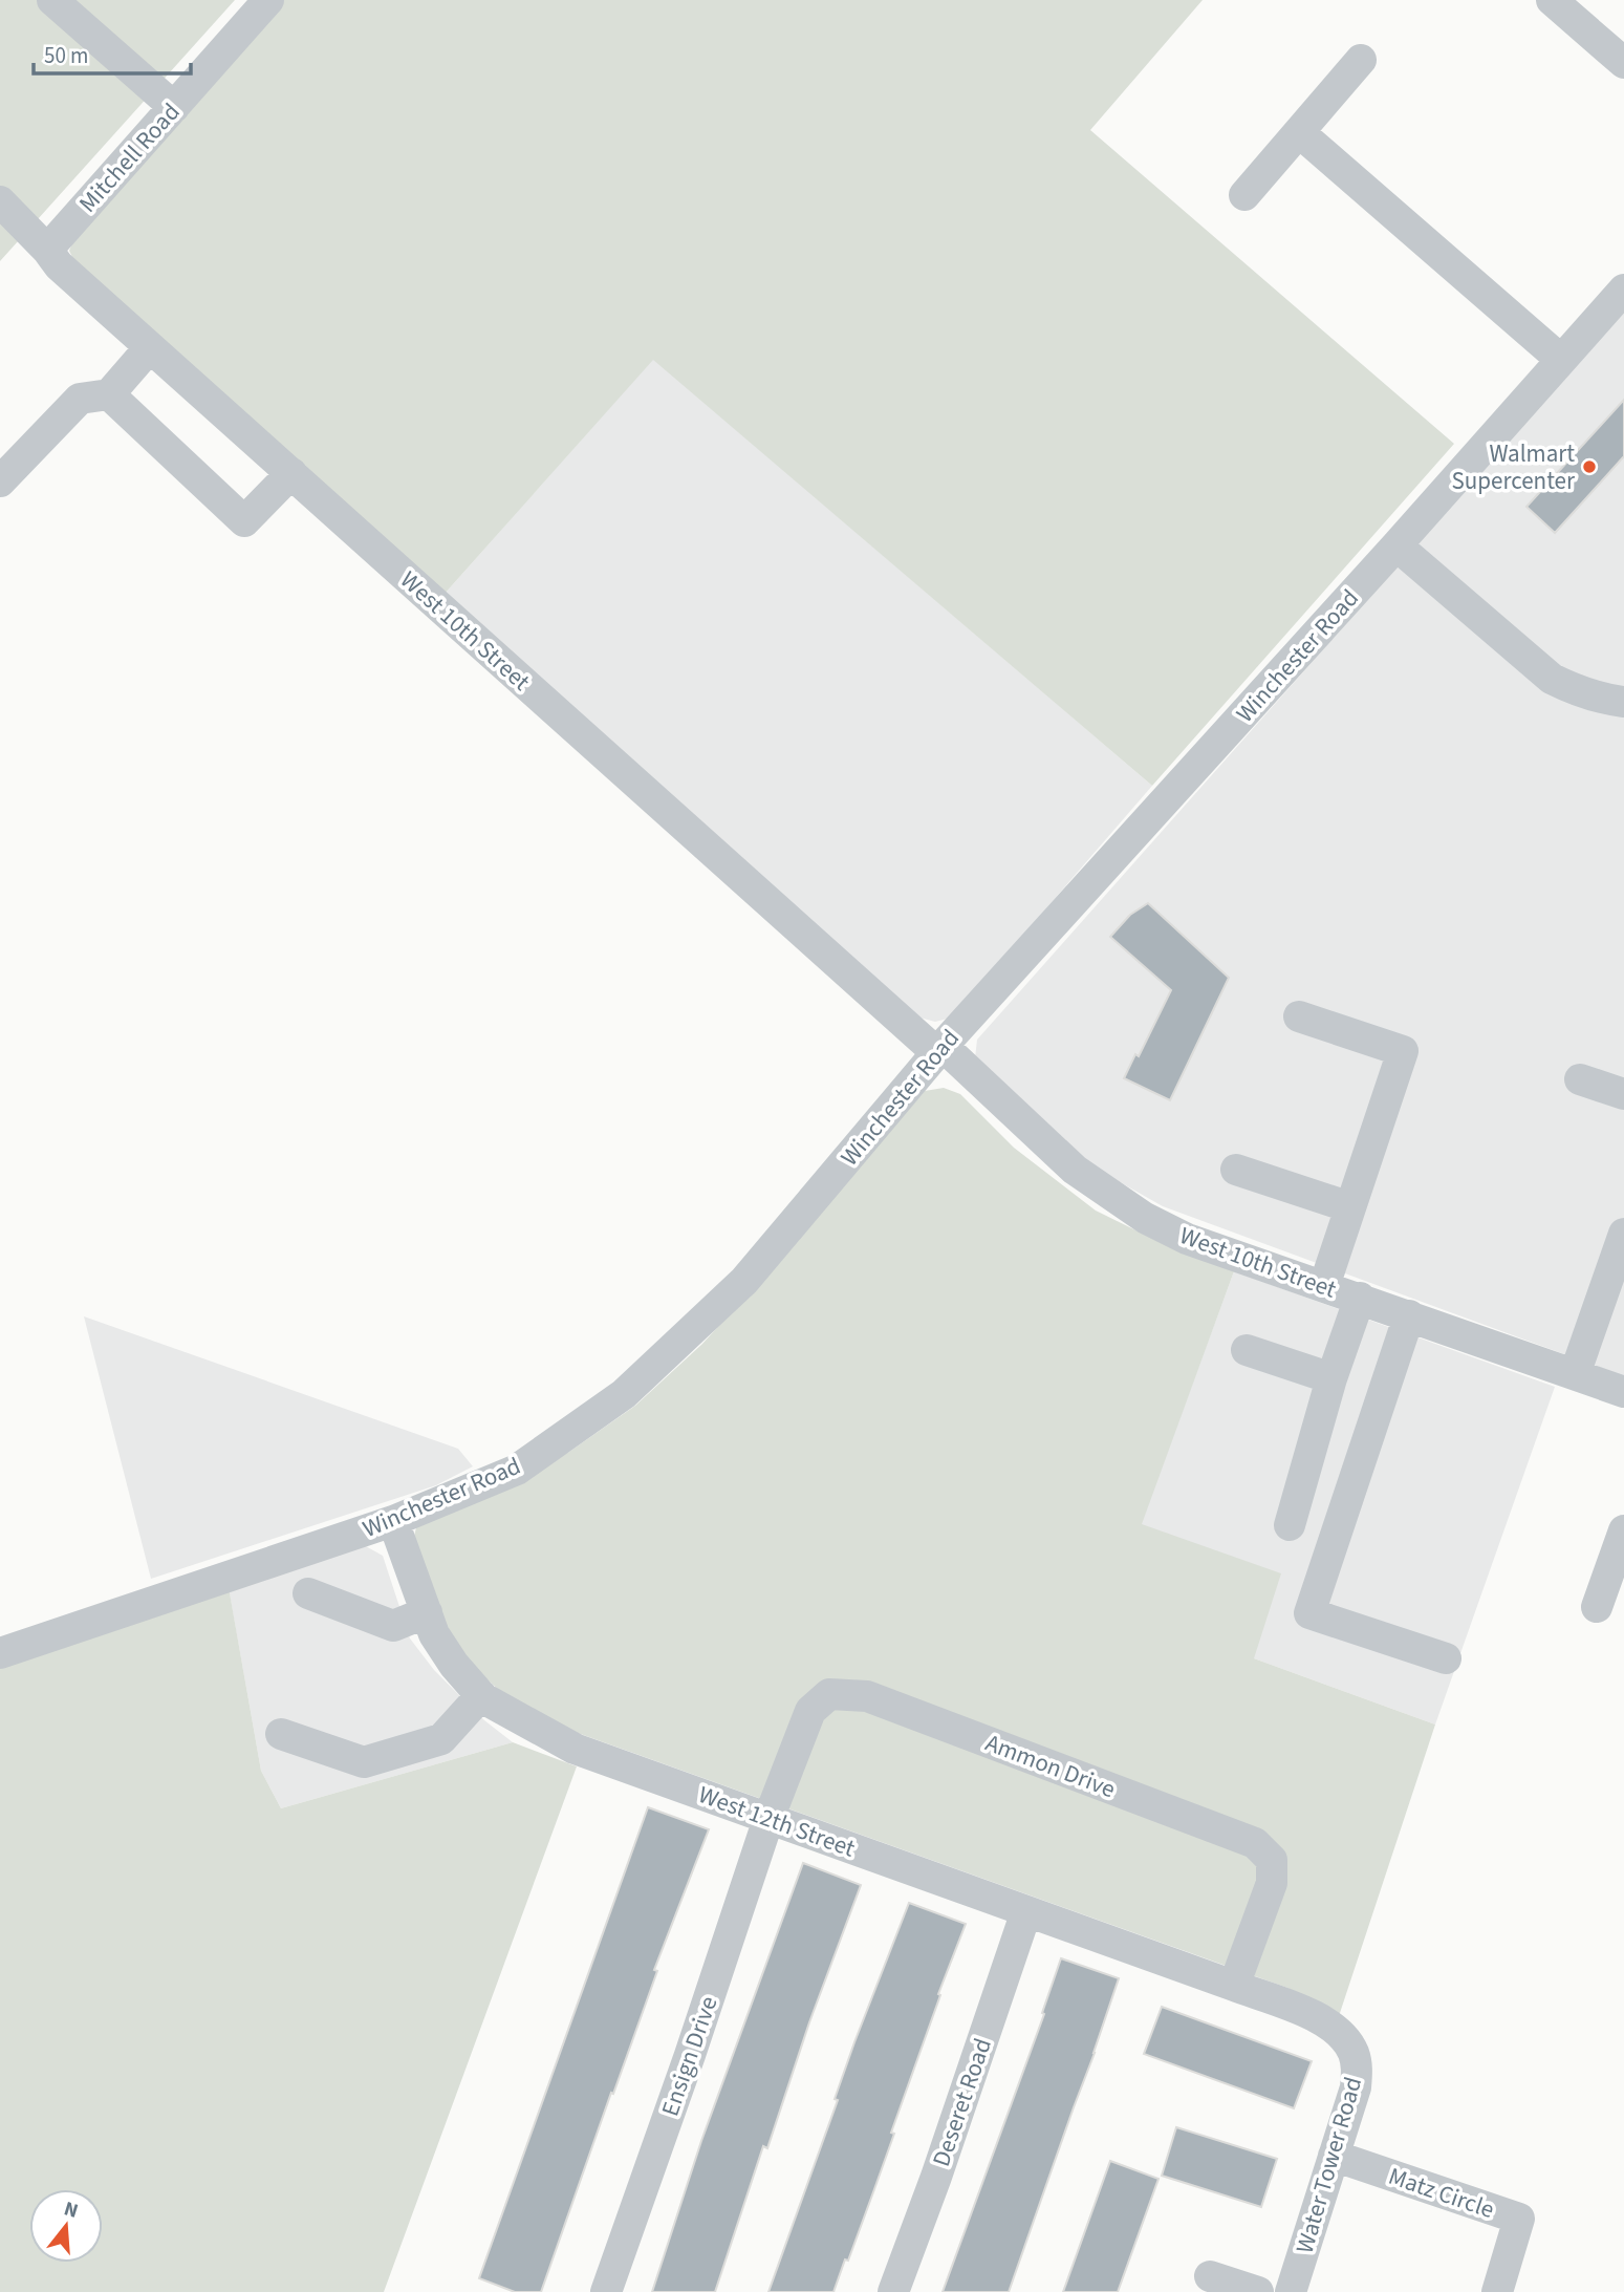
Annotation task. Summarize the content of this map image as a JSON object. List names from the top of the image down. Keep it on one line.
{"streets":{"street":["Mitchell Road","West 10th Street","Winchester Road","Ammon Drive","West 12th Street","Ensign Drive","Deseret Road","Water Tower Road","Matz Circle"]},"crossings":[["Mitchell Road","West 10th Street"],["West 10th Street","Winchester Road"],["Winchester Road","West 12th Street"],["Ammon Drive","West 12th Street"],["Ammon Drive","Ensign Drive"],["West 12th Street","Ensign Drive"],["West 12th Street","Deseret Road"],["West 12th Street","Water Tower Road"],["Water Tower Road","Matz Circle"]],"places":["Walmart Supercenter"],"scale_bar":"50 m","north":"top"}
